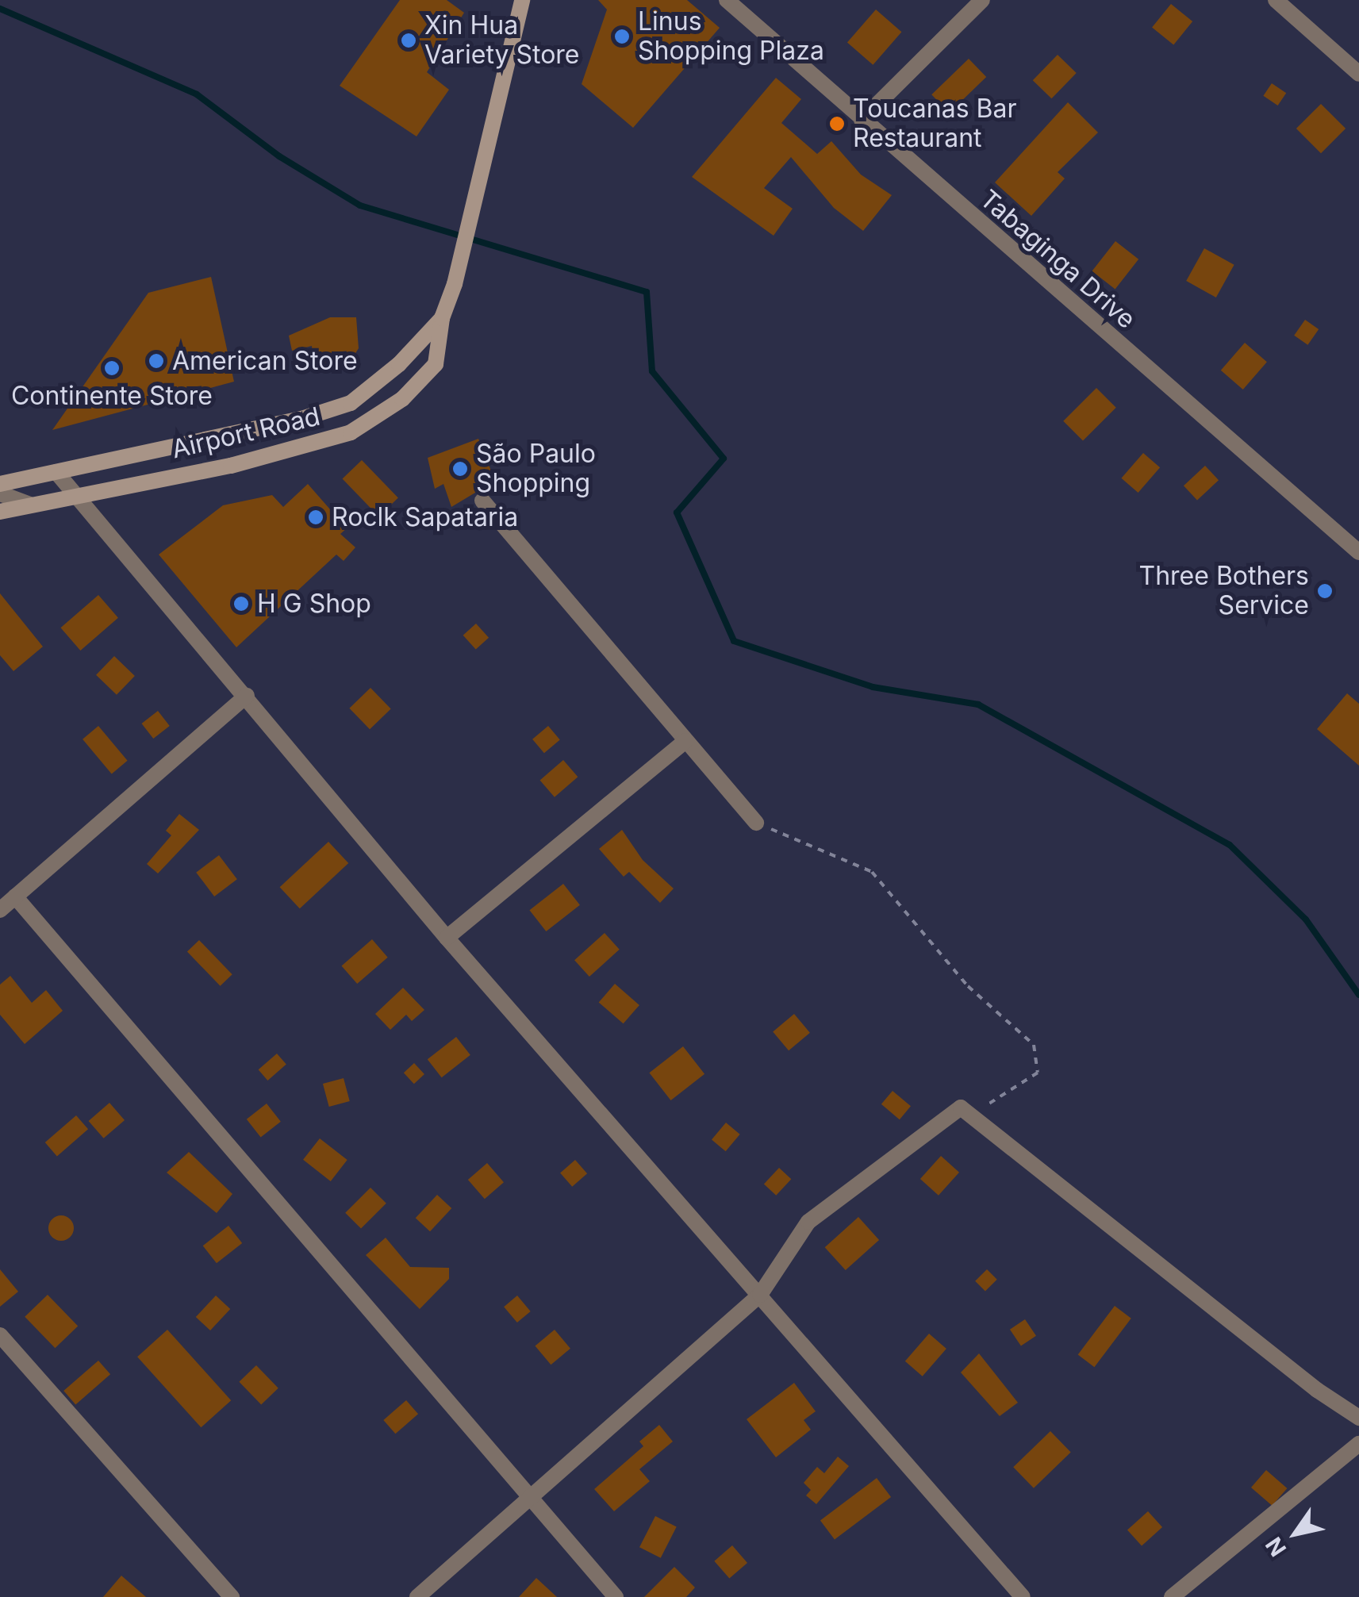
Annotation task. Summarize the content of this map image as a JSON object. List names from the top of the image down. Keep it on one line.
{"streets":{"street":["Tabaginga Drive","Airport Road"]},"places":["Linus Shopping Plaza","Xin Hua Variety Store","Toucanas Bar Restaurant","American Store","Continente Store","São Paulo Shopping","Roclk Sapataria","Three Bothers Service","H G Shop"],"north":"bottom left"}
